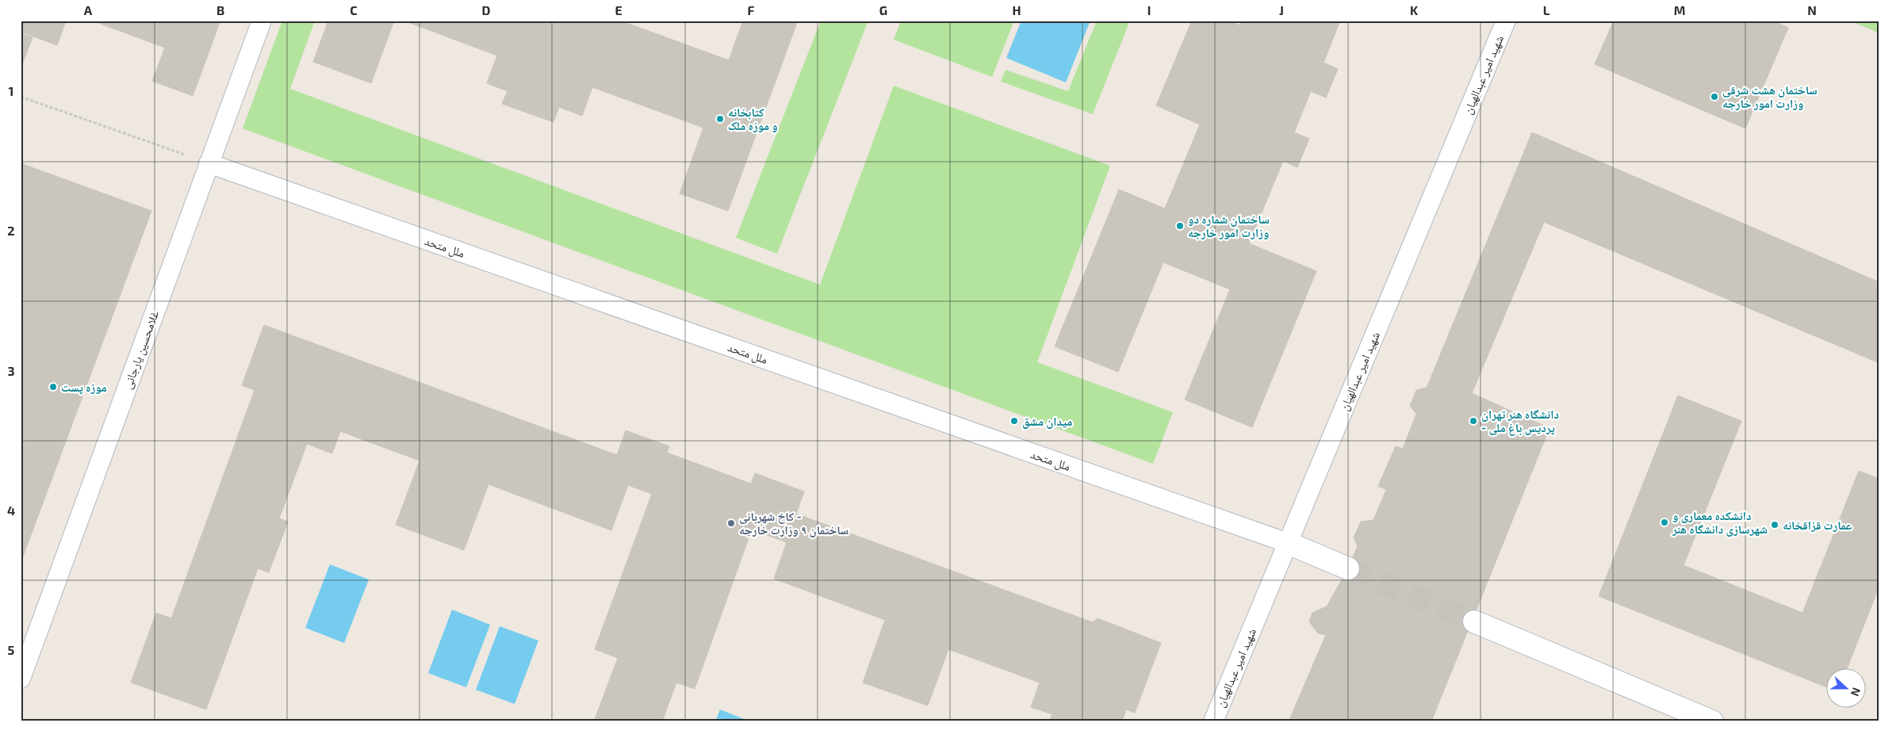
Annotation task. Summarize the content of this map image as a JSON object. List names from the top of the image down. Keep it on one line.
{"streets":{"lane":["شهید امیر عبدالهیان","ملل متحد","غلامحسین یارجانی"]},"crossings":[["شهید امیر عبدالهیان","ملل متحد"],["ملل متحد","غلامحسین یارجانی"]],"places":["ساختمان هشت شرقی وزارت امور خارجه","کتابخانه و موزه ملک","ساختمان شماره دو وزارت امور خارجه","موزه پست","میدان مشق","دانشگاه هنر تهران - پردیس باغ ملی","دانشکده معماری و شهرسازی دانشگاه هنر","کاخ شهربانی - ساختمان ۹ وزارت خارجه","عمارت قزاقخانه"],"north":"right","grid":{"columns":["A","B","C","D","E","F","G","H","I","J","K","L","M","N"],"rows":["1","2","3","4","5"]}}
